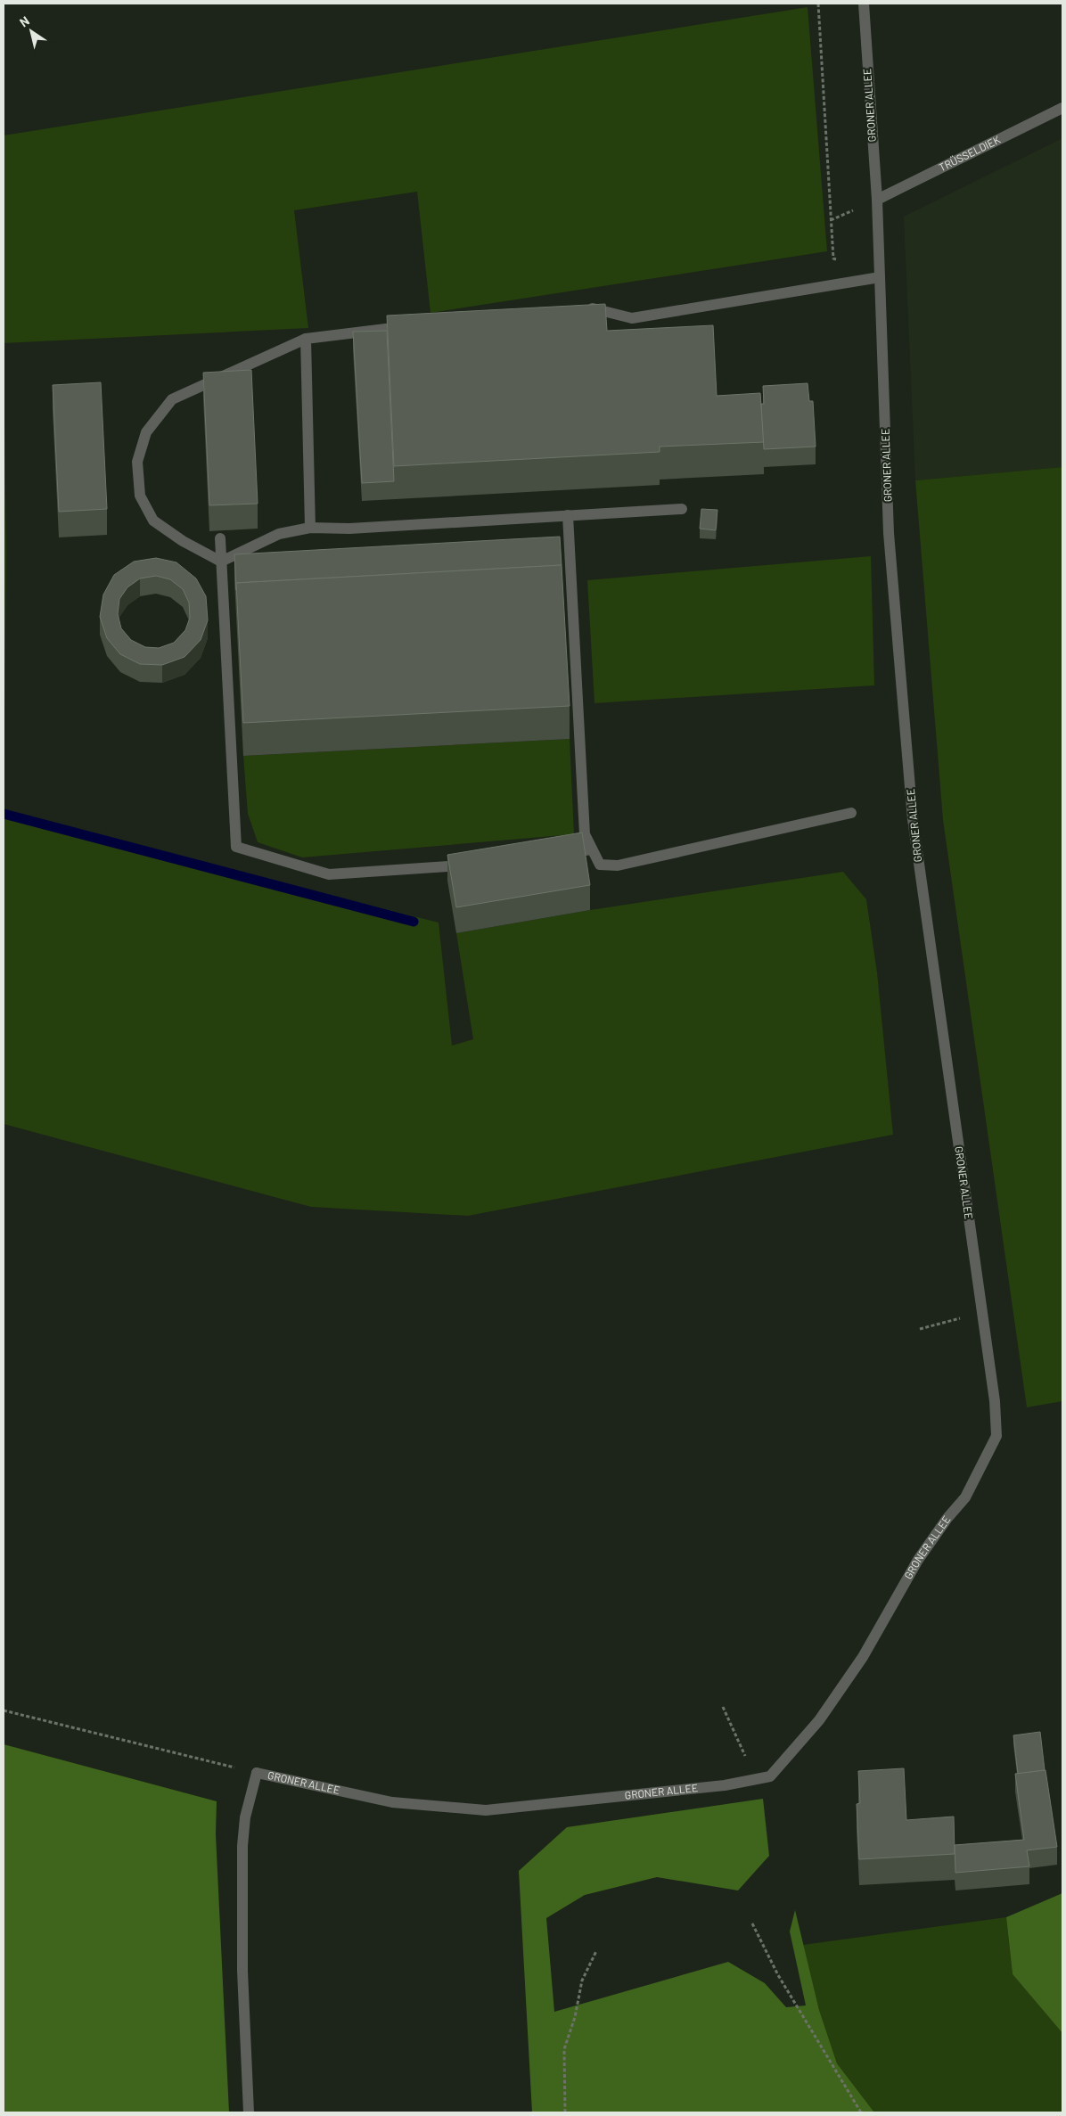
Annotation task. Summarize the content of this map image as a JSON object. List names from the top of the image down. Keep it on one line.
{"streets":{"street":["GRONER ALLEE","TRÜSSELDIEK"]},"crossings":[["GRONER ALLEE","TRÜSSELDIEK"]],"north":"top left"}
